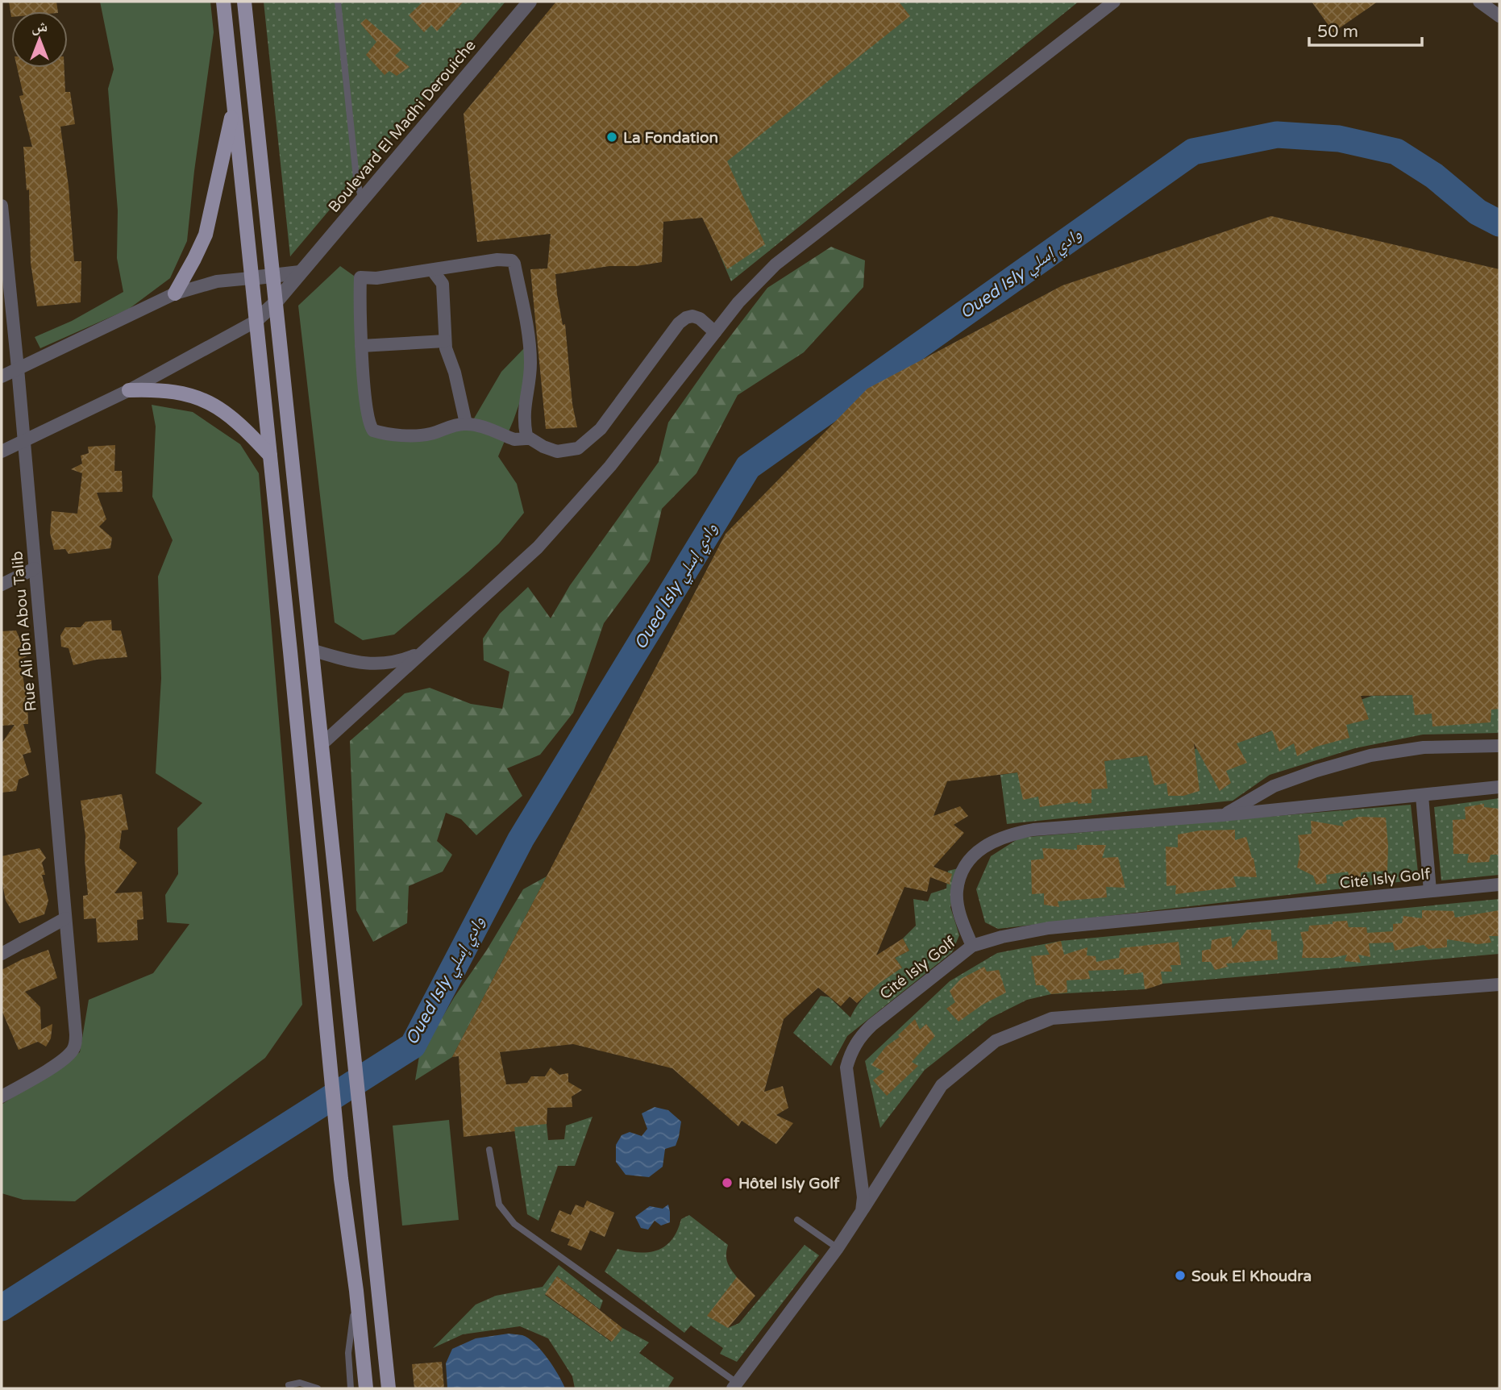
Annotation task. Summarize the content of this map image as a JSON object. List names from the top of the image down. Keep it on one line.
{"streets":{"street":["Boulevard El Madhi Derouiche","Rue Ali Ibn Abou Talib","Cité Isly Golf"]},"water":["Oued Isly وادي إسلي"],"places":["La Fondation","Hôtel Isly Golf","Souk El Khoudra"],"scale_bar":"50 m","north":"top"}
